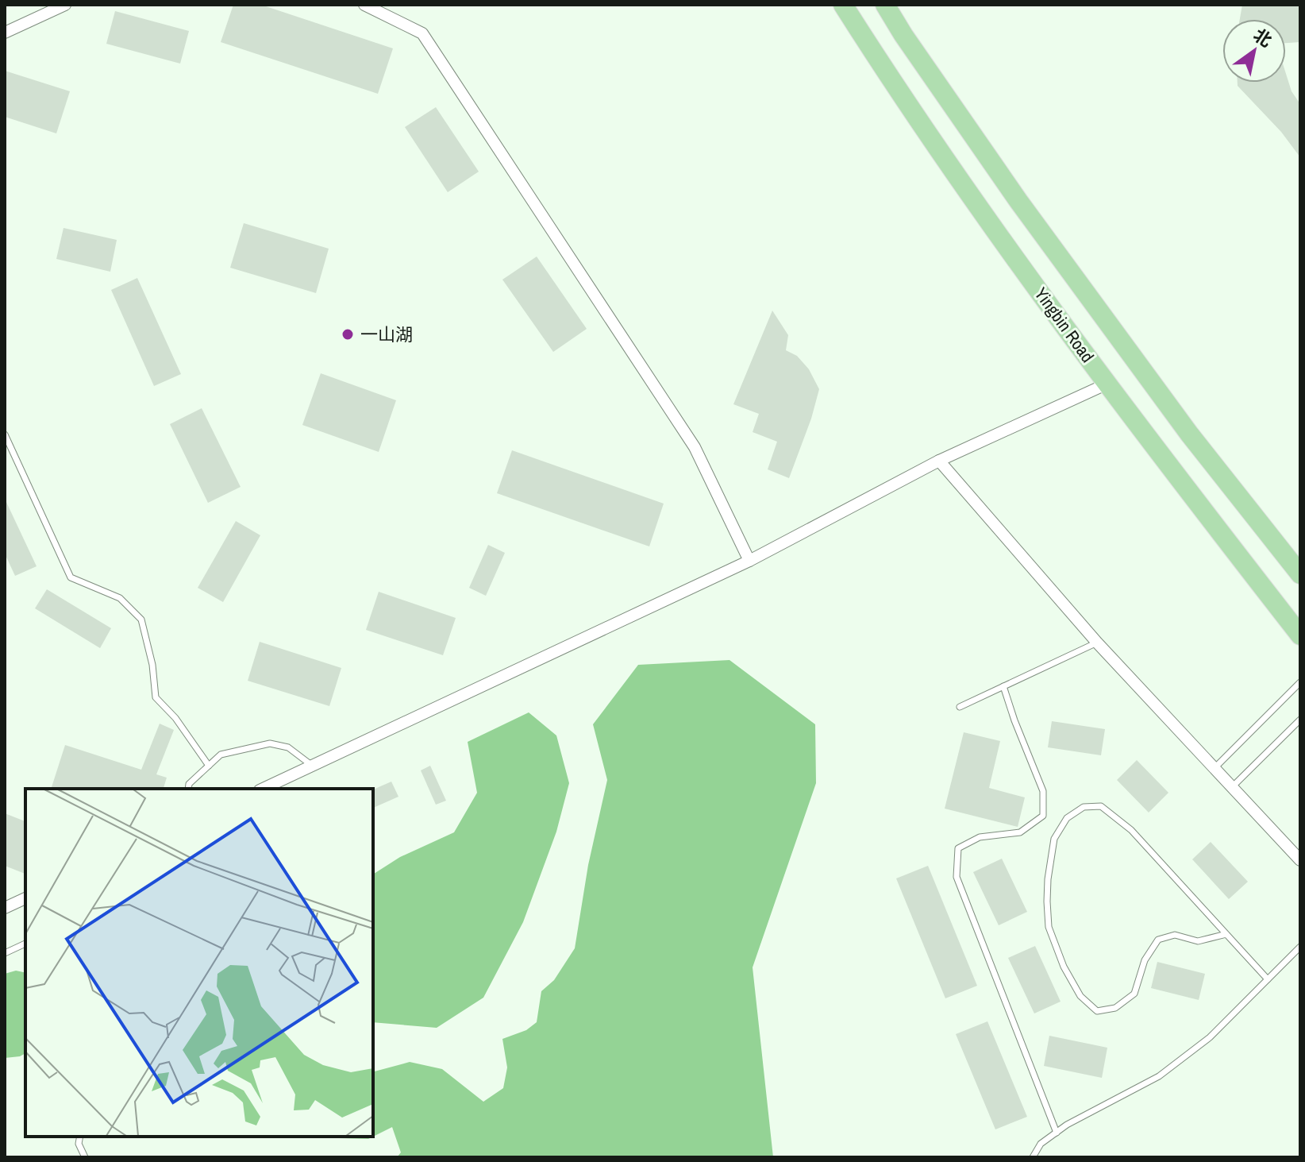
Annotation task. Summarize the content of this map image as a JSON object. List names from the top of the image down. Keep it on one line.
{"streets":{"highway":["Yingbin Road"]},"places":["一山湖"],"north":"top right"}
